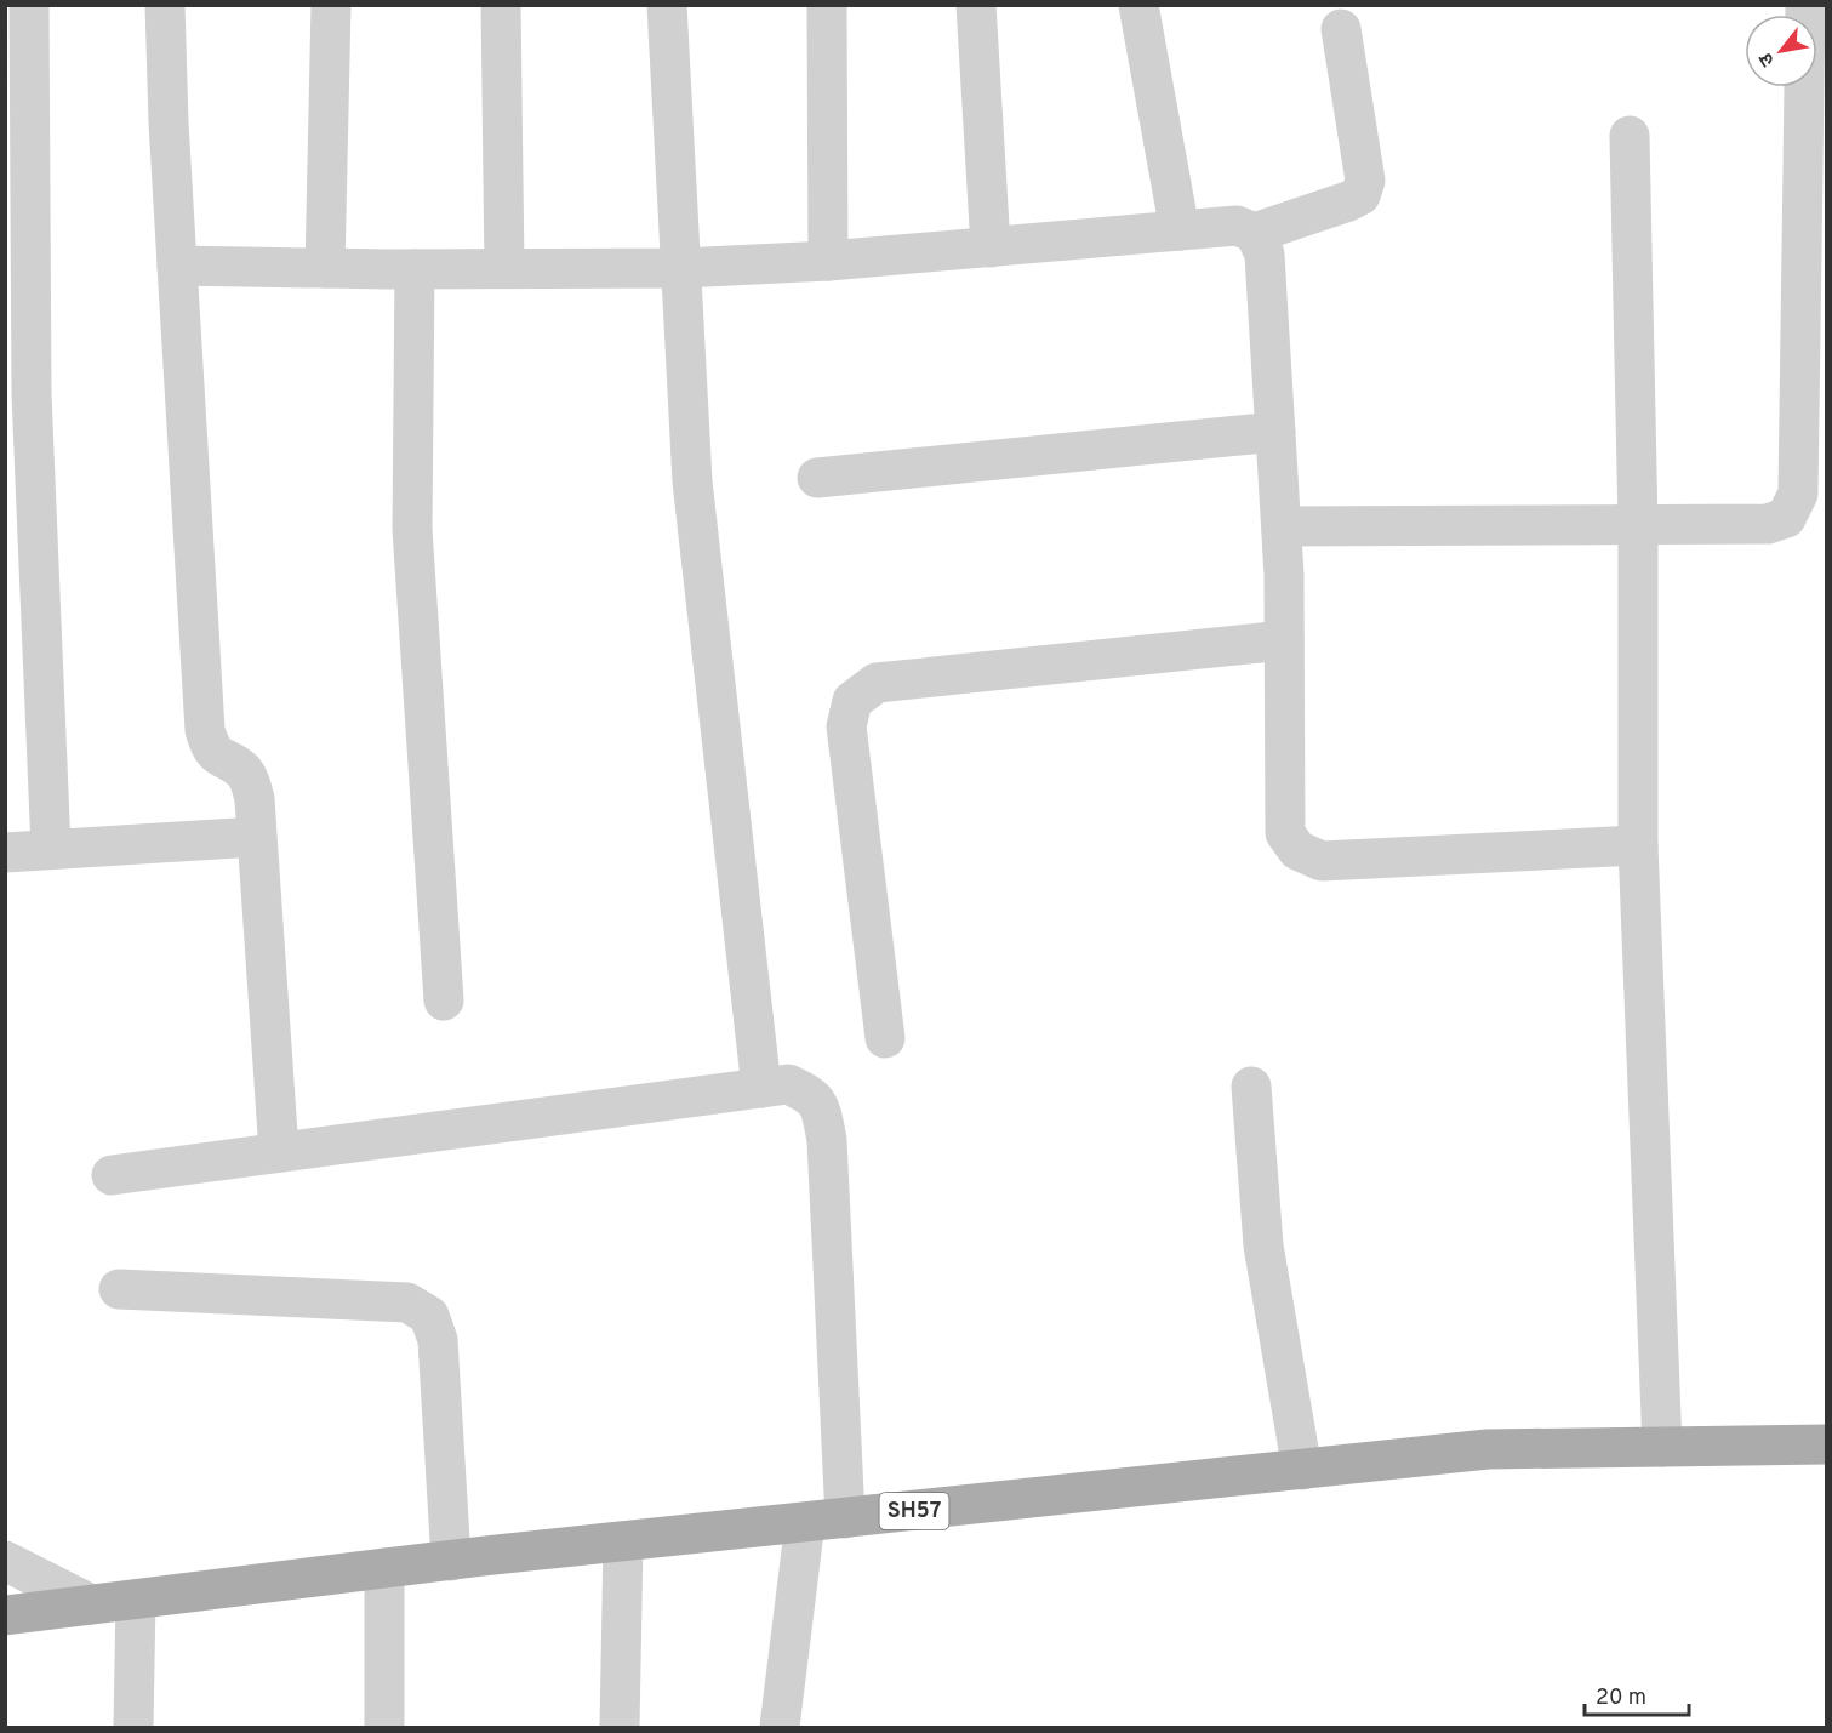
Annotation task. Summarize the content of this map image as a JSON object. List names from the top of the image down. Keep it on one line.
{"streets":{"main road":["SH57"]},"scale_bar":"20 m","north":"bottom left"}
